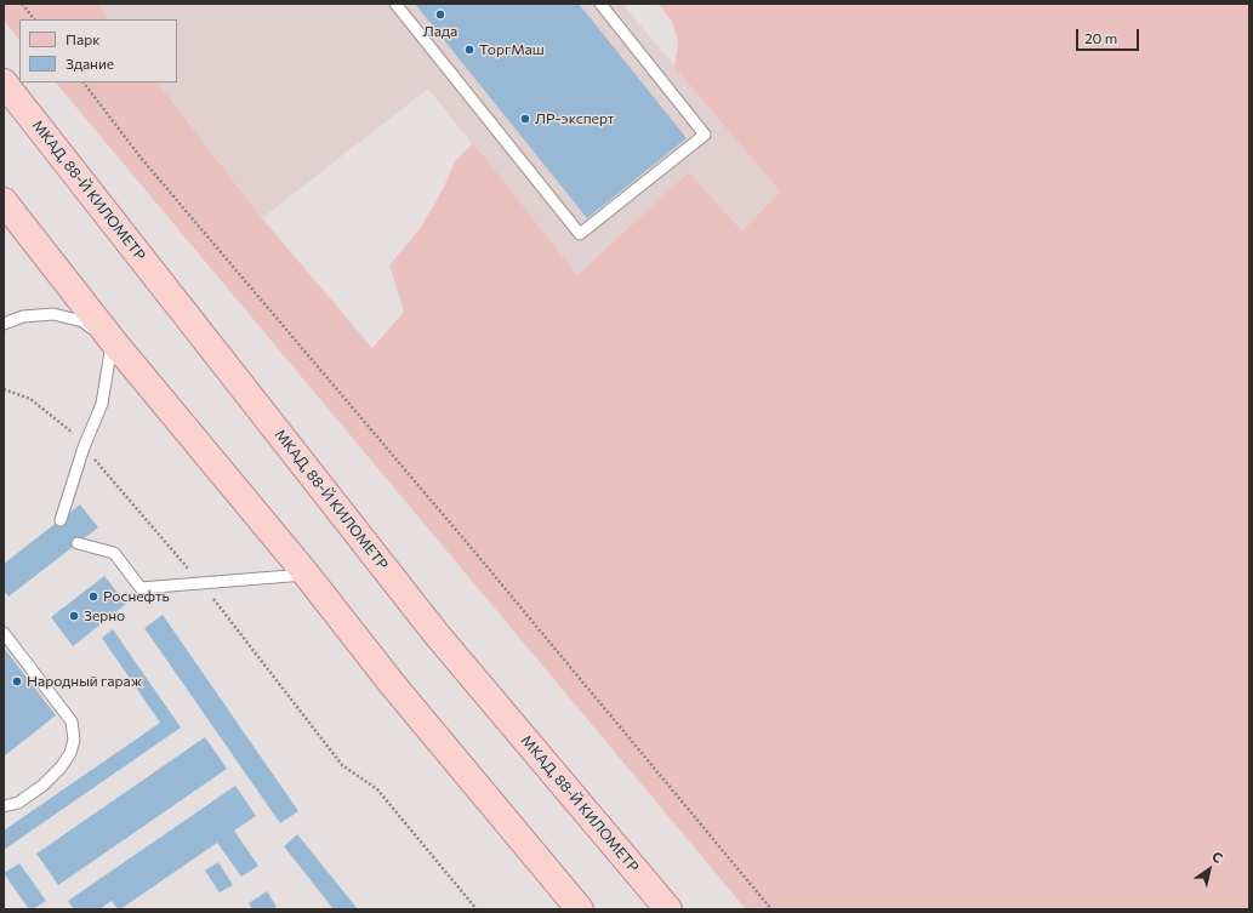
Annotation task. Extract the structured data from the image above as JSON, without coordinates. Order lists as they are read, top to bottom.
{
  "streets": {
    "highway": ["МКАД, 88-Й КИЛОМЕТР"]
  },
  "places": [
    "Лада",
    "ТоргМаш",
    "ЛР-эксперт",
    "Роснефть",
    "Зерно",
    "Народный гараж"
  ],
  "legend": ["Парк", "Здание"],
  "scale_bar": "20 m",
  "north": "top right"
}
